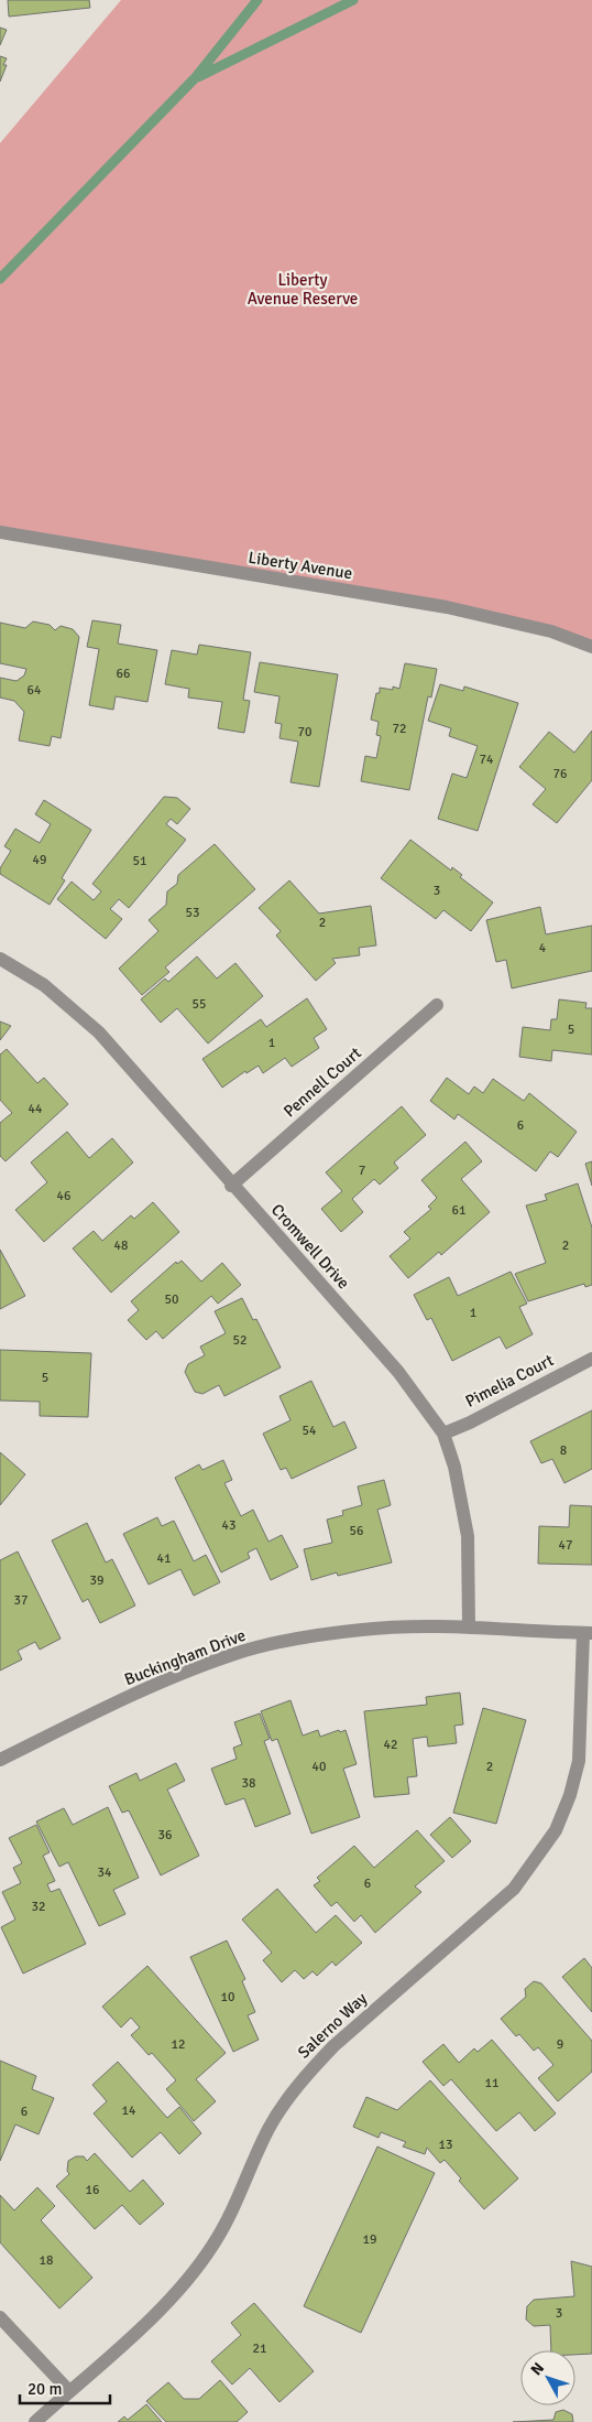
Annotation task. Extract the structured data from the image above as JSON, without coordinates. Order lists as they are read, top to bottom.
{
  "streets": {
    "street": [
      "Liberty Avenue",
      "Pennell Court",
      "Cromwell Drive",
      "Pimelia Court",
      "Buckingham Drive",
      "Salerno Way"
    ]
  },
  "crossings": [
    ["Pennell Court", "Cromwell Drive"],
    ["Cromwell Drive", "Pimelia Court"],
    ["Cromwell Drive", "Buckingham Drive"],
    ["Buckingham Drive", "Salerno Way"]
  ],
  "parks": ["Liberty Avenue Reserve"],
  "house_numbers": [
    "66",
    "64",
    "72",
    "70",
    "74",
    "76",
    "49",
    "51",
    "3",
    "53",
    "2",
    "4",
    "55",
    "5",
    "1",
    "44",
    "6",
    "7",
    "46",
    "61",
    "48",
    "2",
    "50",
    "1",
    "52",
    "5",
    "54",
    "8",
    "43",
    "56",
    "47",
    "41",
    "39",
    "37",
    "42",
    "40",
    "2",
    "38",
    "36",
    "34",
    "6",
    "32",
    "10",
    "12",
    "9",
    "11",
    "14",
    "6",
    "13",
    "16",
    "19",
    "18",
    "3",
    "21"
  ],
  "scale_bar": "20 m",
  "north": "top left"
}
